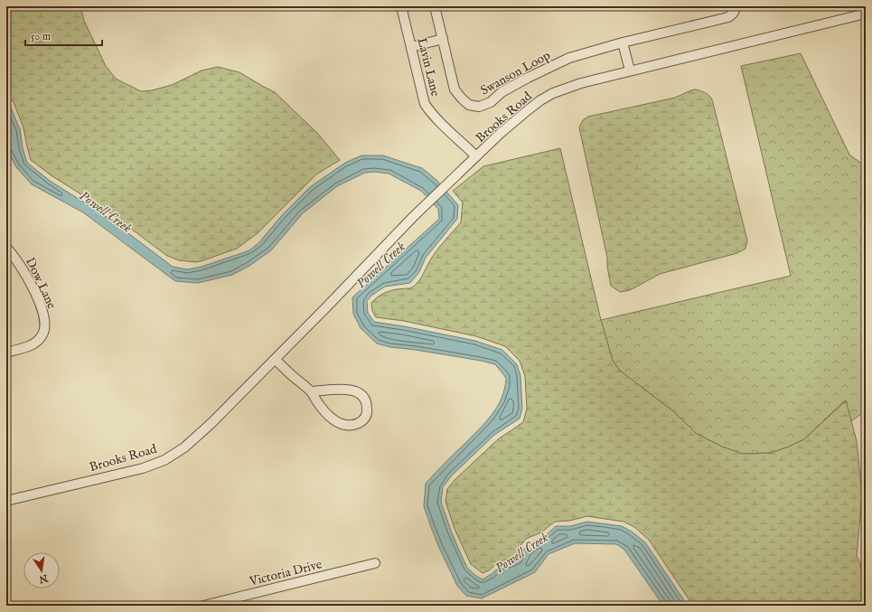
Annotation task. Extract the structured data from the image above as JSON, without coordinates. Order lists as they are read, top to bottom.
{
  "streets": {
    "street": [
      "Lavin Lane",
      "Swanson Loop",
      "Brooks Road",
      "Dow Lane",
      "Victoria Drive"
    ]
  },
  "crossings": [
    ["Lavin Lane", "Brooks Road"]
  ],
  "water": ["Powell Creek"],
  "scale_bar": "50 m",
  "north": "bottom"
}
